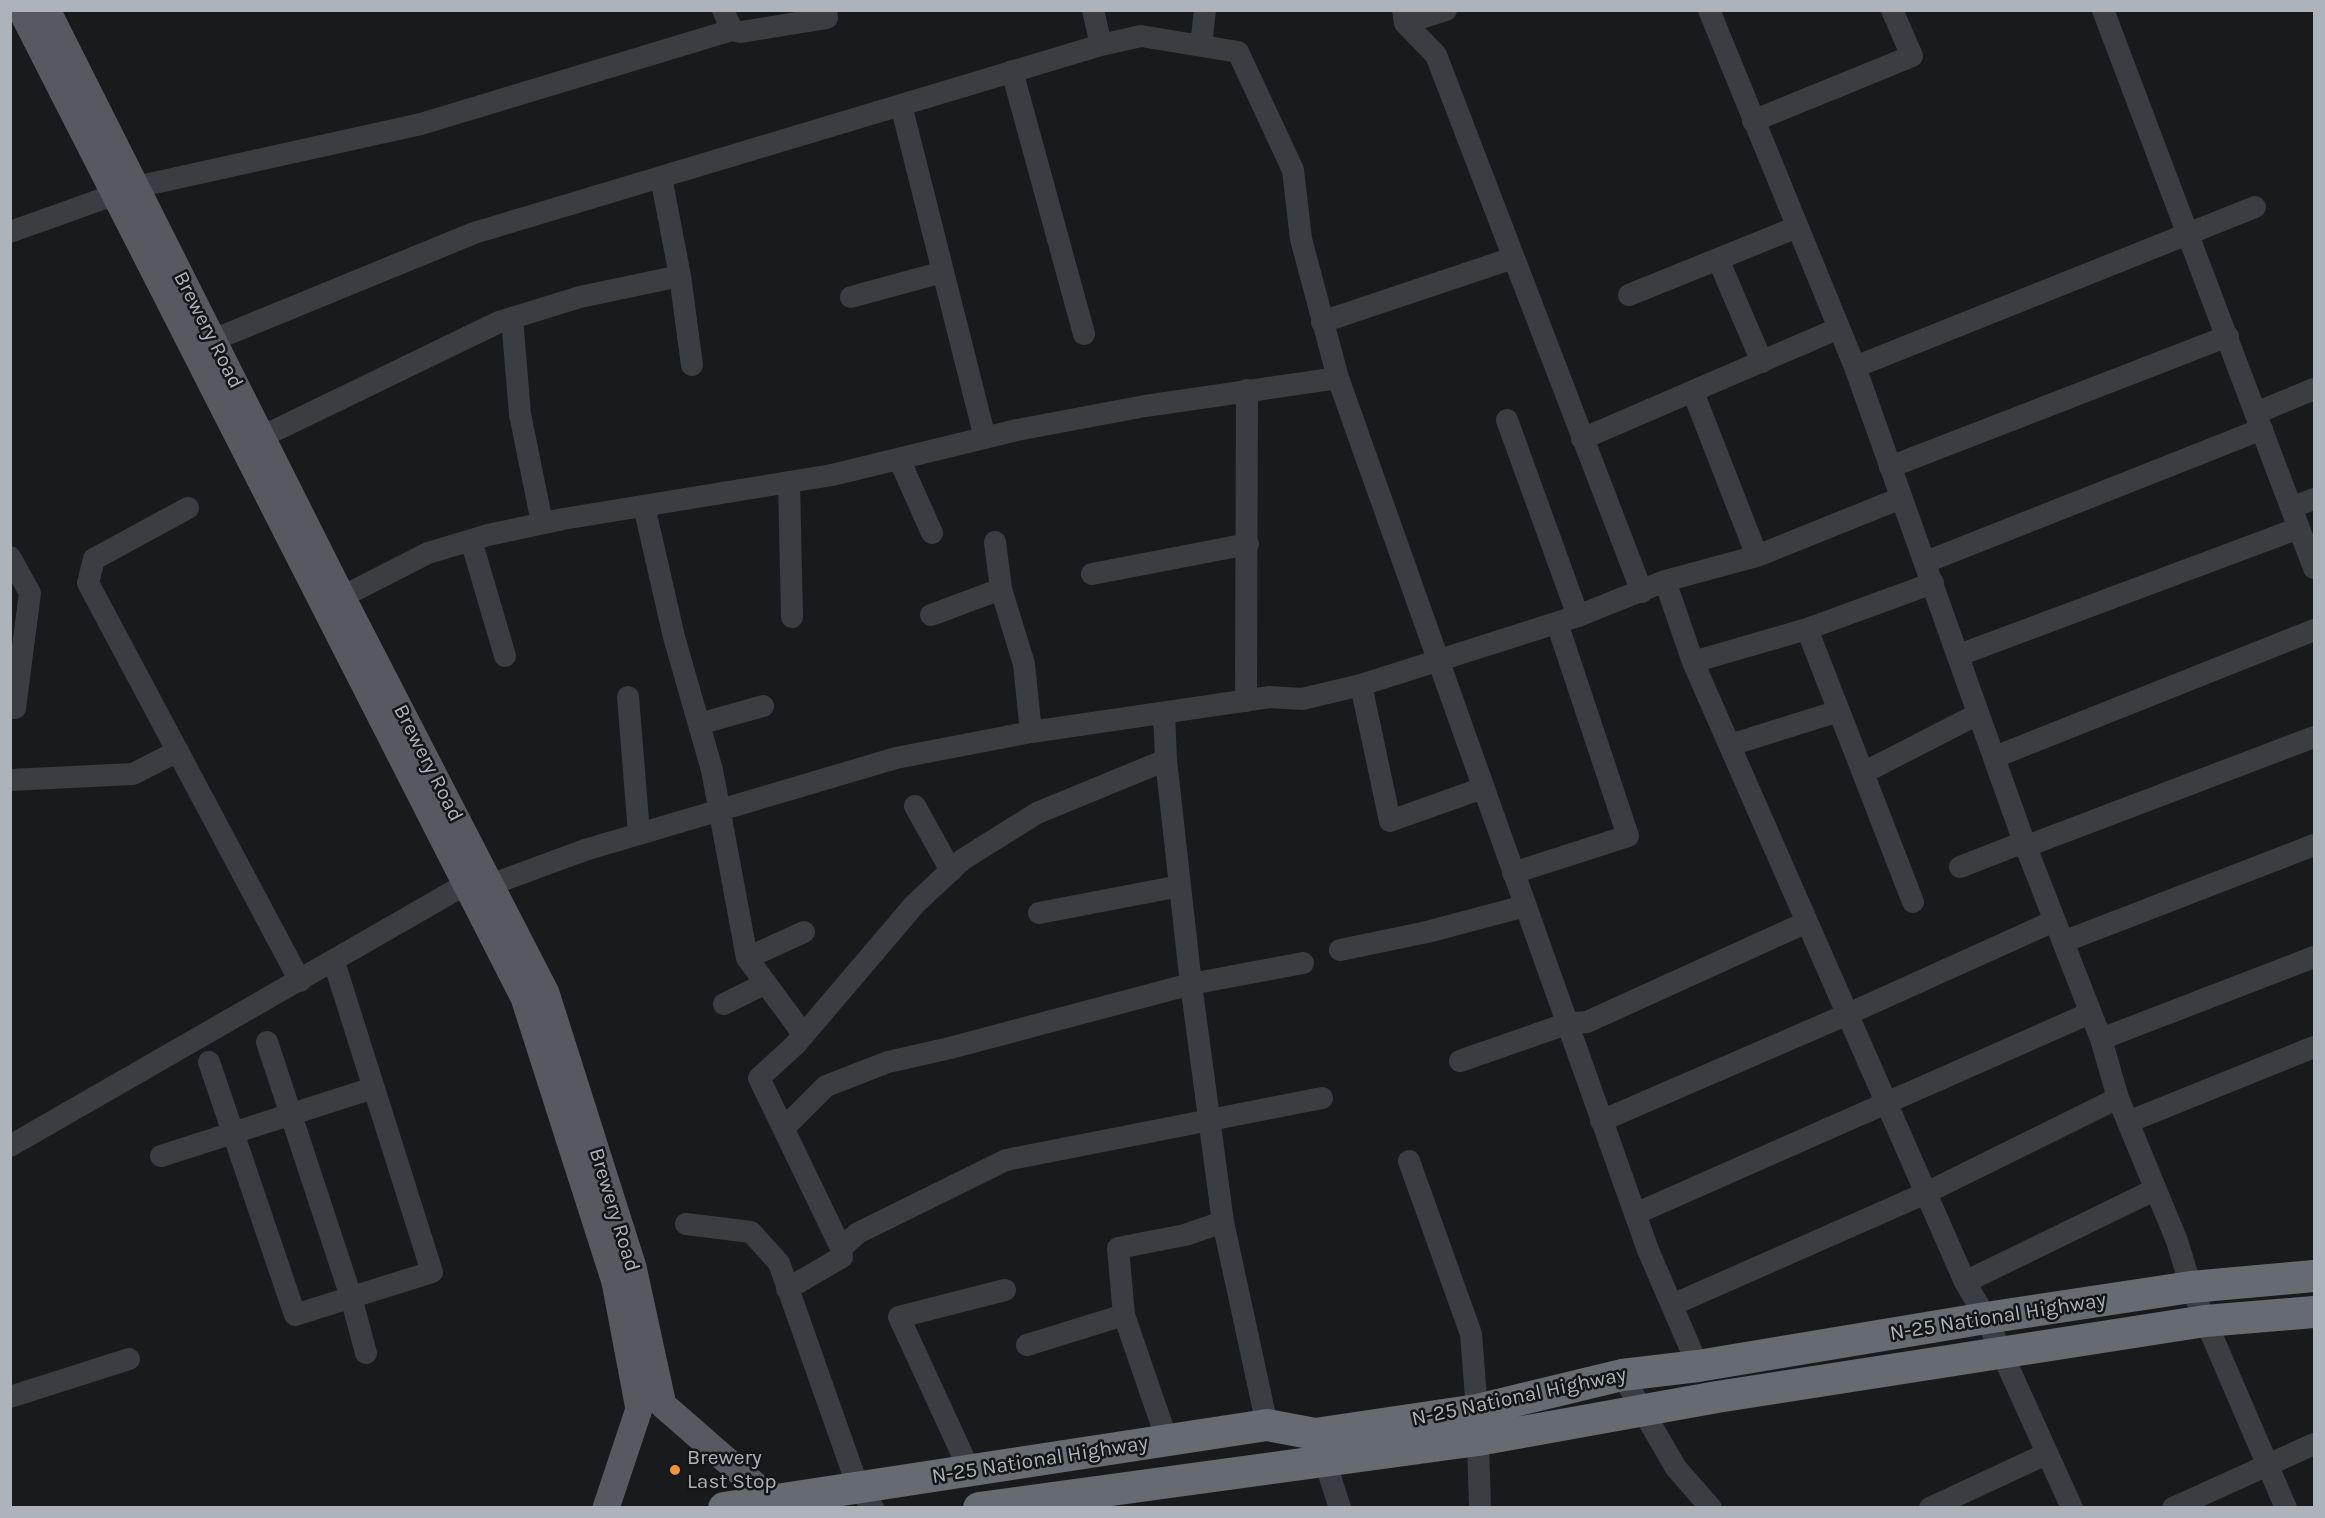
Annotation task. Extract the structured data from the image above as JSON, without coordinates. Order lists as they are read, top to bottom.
{
  "streets": {
    "highway": ["N-25 National Highway"],
    "main road": ["Brewery Road"]
  },
  "places": ["Brewery Last Stop"]
}
